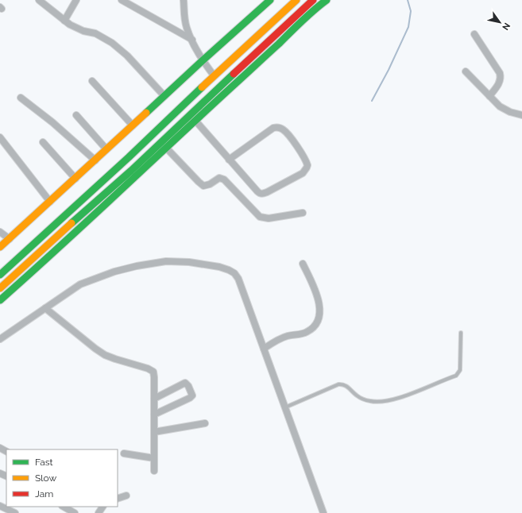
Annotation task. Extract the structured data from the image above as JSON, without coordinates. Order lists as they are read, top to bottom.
{
  "legend": ["Fast", "Slow", "Jam"],
  "north": "bottom right"
}
